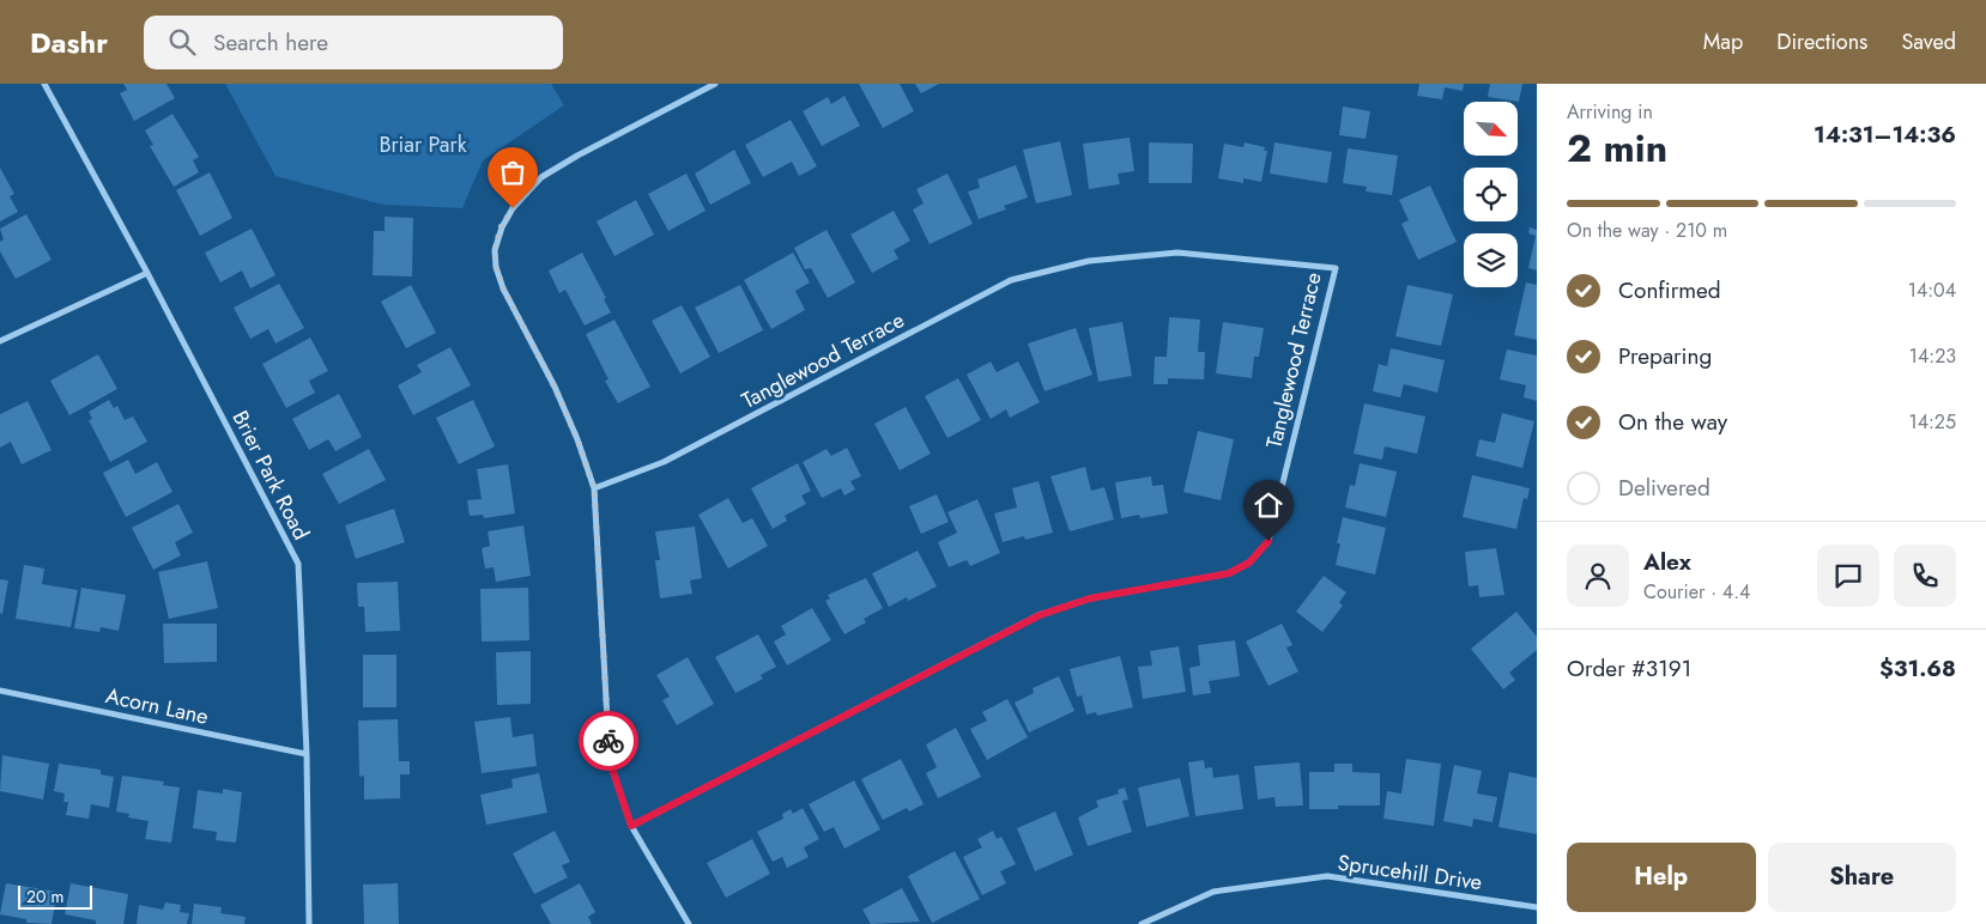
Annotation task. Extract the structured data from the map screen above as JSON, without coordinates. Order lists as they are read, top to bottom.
{
  "streets": {
    "street": [
      "Tanglewood Terrace",
      "Brier Park Road",
      "Acorn Lane",
      "Sprucehill Drive"
    ]
  },
  "crossings": [
    ["Brier Park Road", "Acorn Lane"]
  ],
  "parks": ["Briar Park"],
  "scale_bar": "20 m",
  "north": "bottom right",
  "page": {
    "header": "Dashr",
    "search": "Search here",
    "nav": ["Map", "Directions", "Saved"],
    "heading": ["2 min", "Arriving in", "14:31–14:36"],
    "panel": [
      "Alex",
      "Courier · 4.4",
      "Order #3191",
      "$31.68"
    ],
    "bar": "On the way · 210 m",
    "list": [
      ["Confirmed", "14:04"],
      ["Preparing", "14:23"],
      ["On the way", "14:25"],
      "Delivered"
    ],
    "buttons": ["Help", "Share"],
    "scale": "20 m"
  }
}
